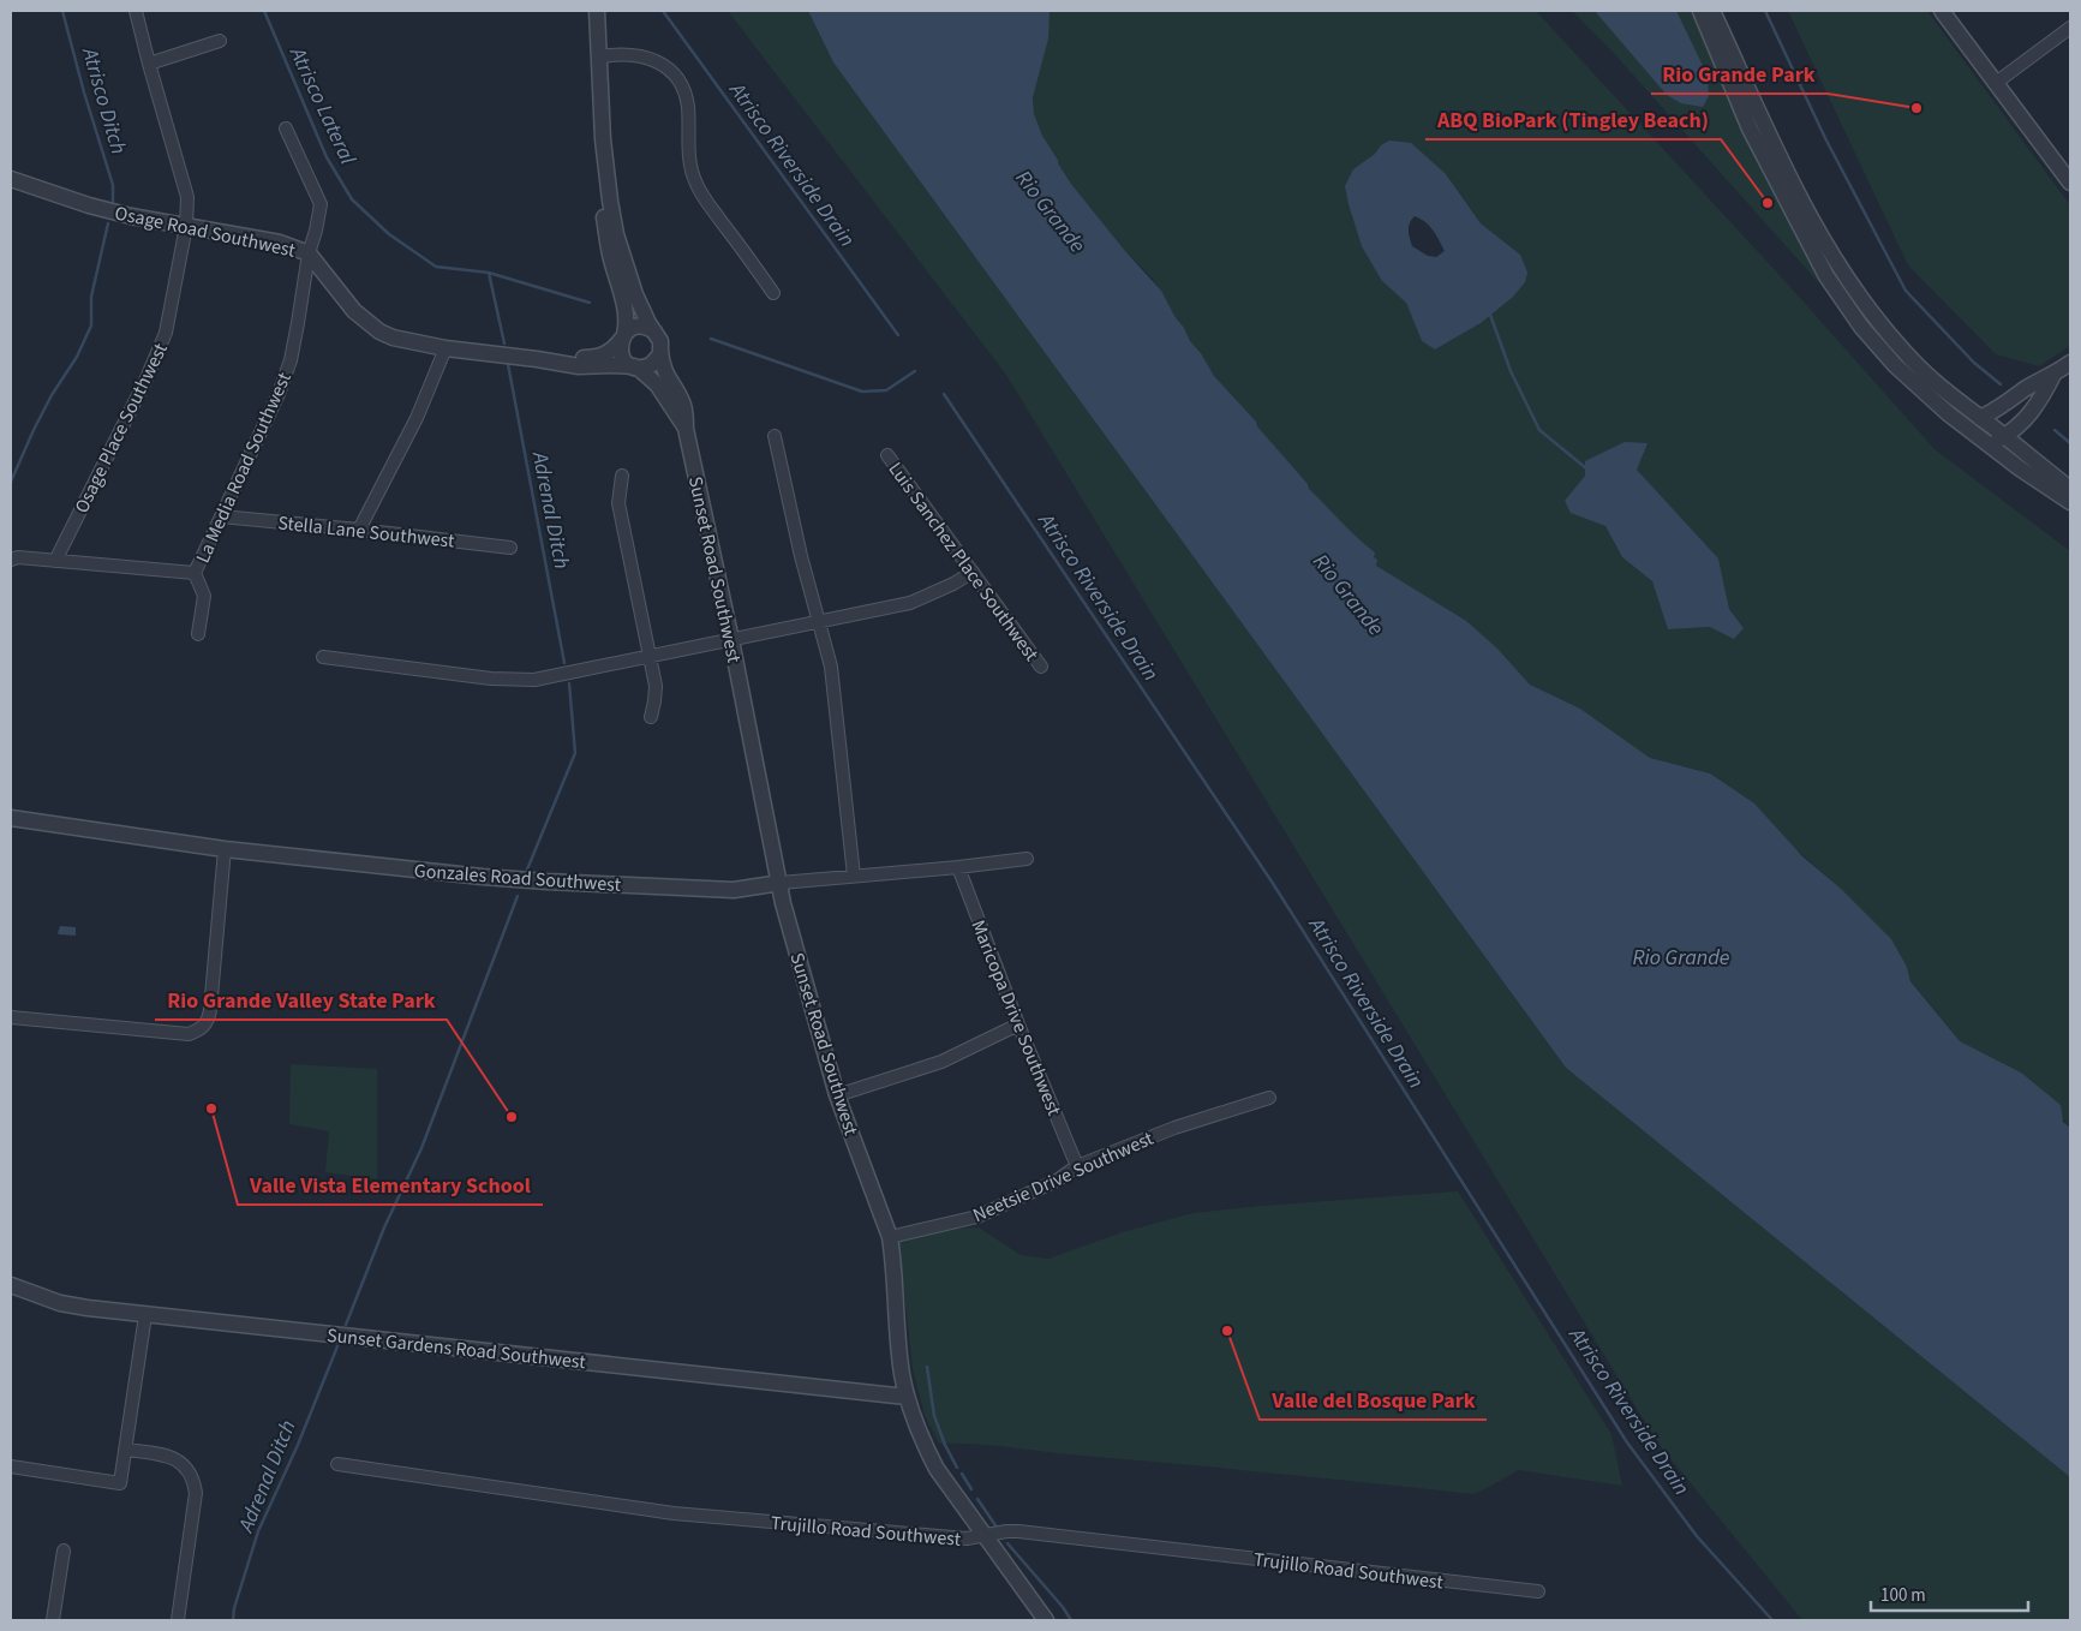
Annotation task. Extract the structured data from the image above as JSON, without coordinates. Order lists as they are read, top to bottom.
{
  "streets": {
    "street": [
      "Osage Road Southwest",
      "Osage Place Southwest",
      "La Media Road Southwest",
      "Stella Lane Southwest",
      "Luis Sanchez Place Southwest",
      "Sunset Road Southwest",
      "Gonzales Road Southwest",
      "Maricopa Drive Southwest",
      "Neetsie Drive Southwest",
      "Sunset Gardens Road Southwest",
      "Trujillo Road Southwest"
    ]
  },
  "crossings": [
    ["Osage Road Southwest", "Osage Place Southwest"],
    ["Osage Road Southwest", "La Media Road Southwest"],
    ["Osage Road Southwest", "Sunset Road Southwest"],
    ["La Media Road Southwest", "Stella Lane Southwest"],
    ["Sunset Road Southwest", "Gonzales Road Southwest"],
    ["Sunset Road Southwest", "Neetsie Drive Southwest"],
    ["Sunset Road Southwest", "Sunset Gardens Road Southwest"],
    ["Sunset Road Southwest", "Trujillo Road Southwest"],
    ["Gonzales Road Southwest", "Maricopa Drive Southwest"],
    ["Maricopa Drive Southwest", "Neetsie Drive Southwest"]
  ],
  "water": [
    "Atrisco Ditch",
    "Atrisco Lateral",
    "Atrisco Riverside Drain",
    "Rio Grande",
    "Adrenal Ditch"
  ],
  "places": [
    "Rio Grande Park",
    "ABQ BioPark (Tingley Beach)",
    "Valle Vista Elementary School",
    "Rio Grande Valley State Park",
    "Valle del Bosque Park"
  ],
  "scale_bar": "100 m"
}
